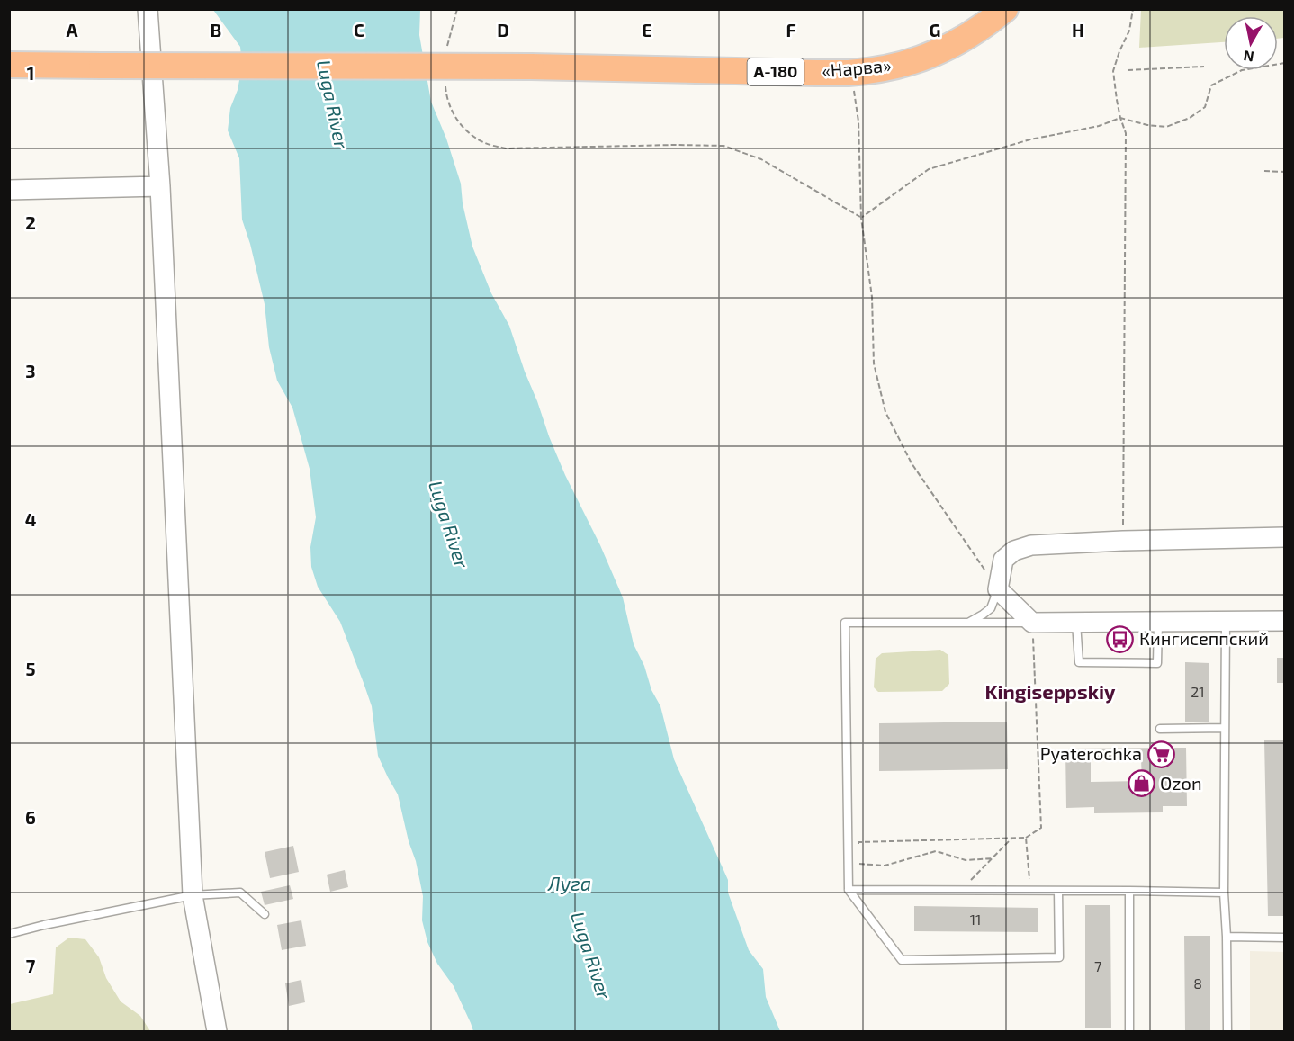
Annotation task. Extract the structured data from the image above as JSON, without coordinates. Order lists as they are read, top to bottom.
{
  "streets": {
    "highway": ["«Нарва»", "А-180"]
  },
  "districts": ["Kingiseppskiy"],
  "water": ["Luga River", "Луга"],
  "places": {
    "bus stop": ["Кингисеппский"],
    "supermarket": ["Pyaterochka"],
    "shop": ["Ozon"]
  },
  "house_numbers": [
    "21",
    "11",
    "7",
    "8"
  ],
  "north": "bottom",
  "grid": {
    "columns": [
      "A",
      "B",
      "C",
      "D",
      "E",
      "F",
      "G",
      "H"
    ],
    "rows": [
      "1",
      "2",
      "3",
      "4",
      "5",
      "6",
      "7"
    ]
  }
}
